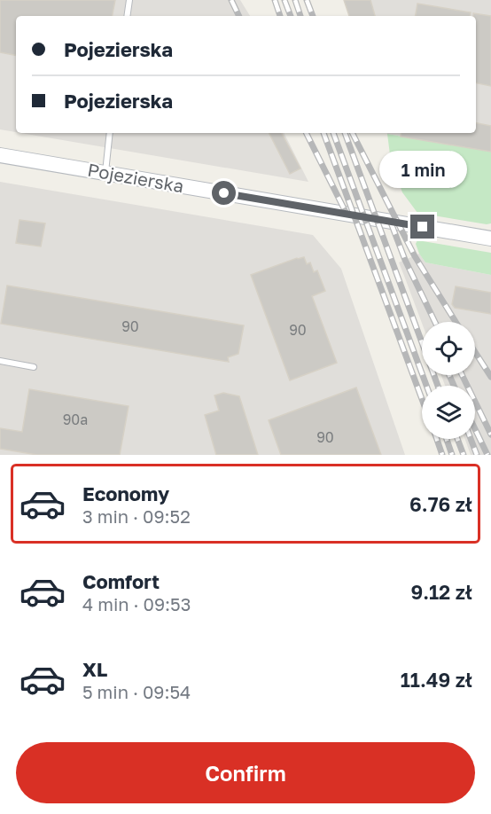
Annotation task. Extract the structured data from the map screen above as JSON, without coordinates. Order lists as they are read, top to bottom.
{
  "streets": {
    "street": ["Pojezierska"]
  },
  "house_numbers": [
    "90",
    "90",
    "90a",
    "90"
  ],
  "page": {
    "banner": ["Pojezierska", "Pojezierska"],
    "bubble": "1 min",
    "list": [
      {
        "name": "Economy",
        "note": "3 min · 09:52",
        "value": "6.76 zł"
      },
      {
        "name": "Comfort",
        "note": "4 min · 09:53",
        "value": "9.12 zł"
      },
      {
        "name": "XL",
        "note": "5 min · 09:54",
        "value": "11.49 zł"
      }
    ],
    "buttons": "Confirm"
  }
}
